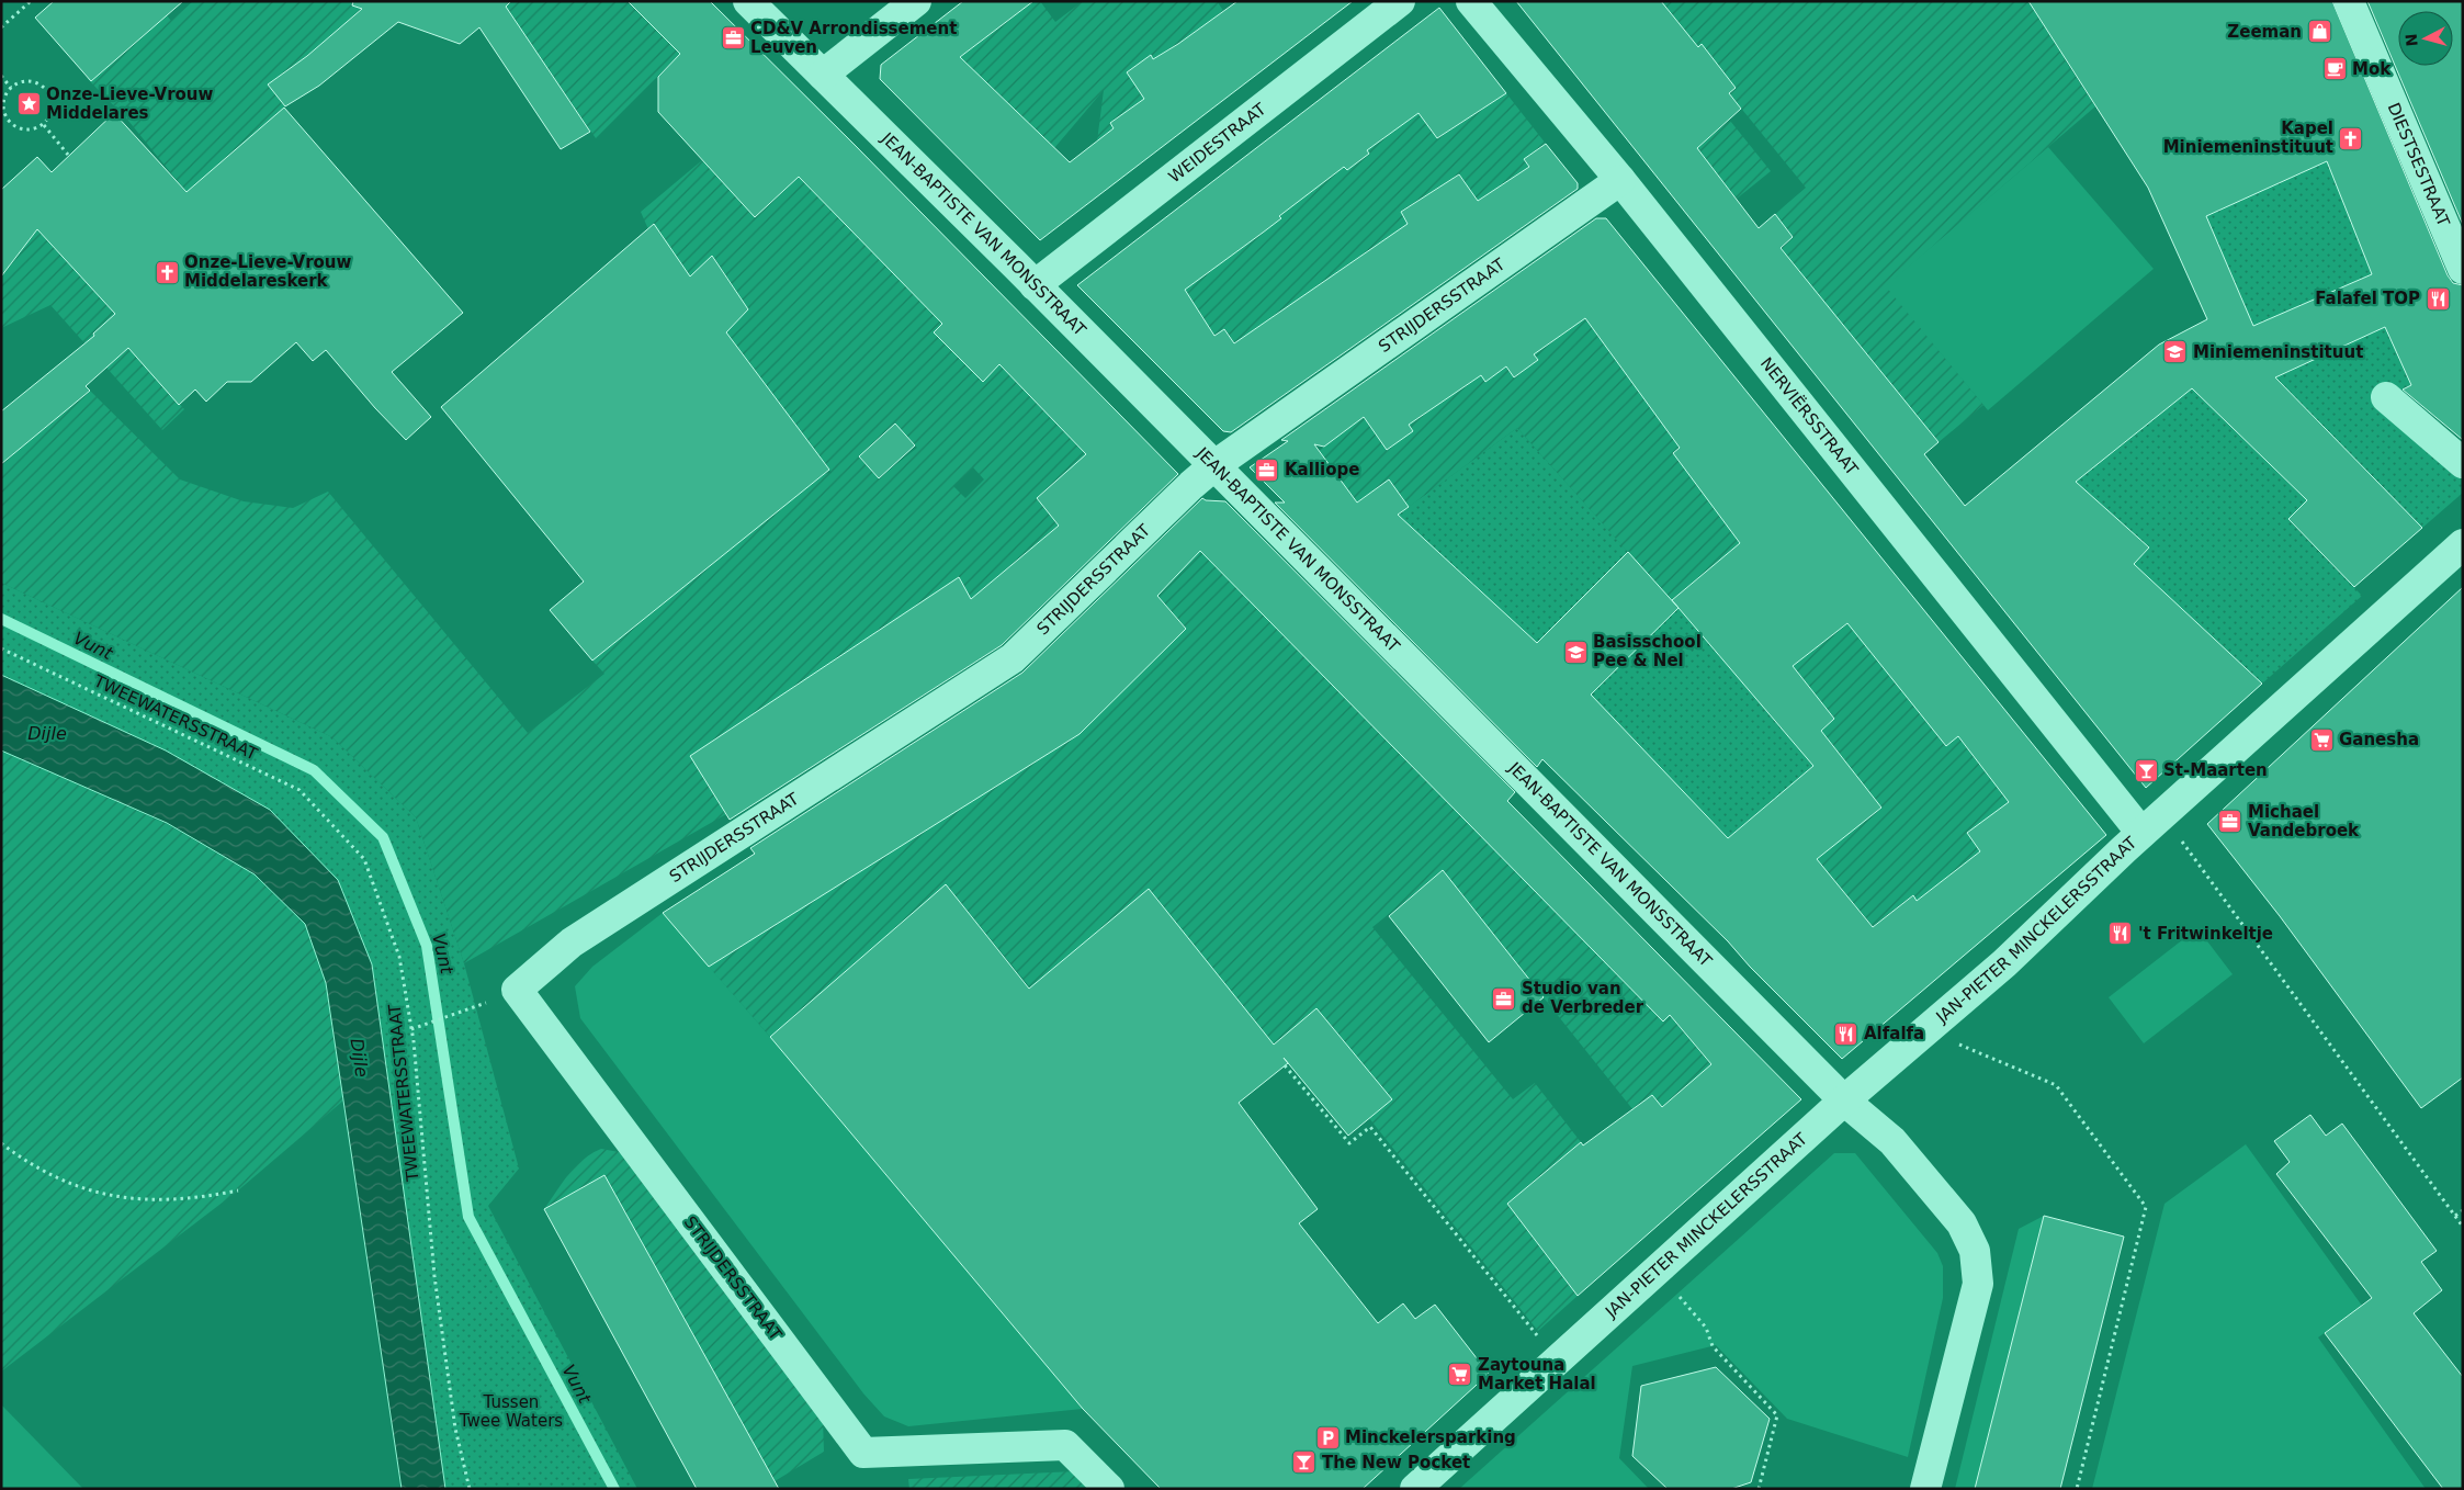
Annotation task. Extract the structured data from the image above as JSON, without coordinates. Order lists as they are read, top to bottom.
{
  "streets": {
    "street": [
      "WEIDESTRAAT",
      "DIESTSESTRAAT",
      "JEAN-BAPTISTE VAN MONSSTRAAT",
      "STRIJDERSSTRAAT",
      "NERVIËRSSTRAAT",
      "JAN-PIETER MINCKELERSSTRAAT"
    ],
    "path": ["TWEEWATERSSTRAAT"]
  },
  "crossings": [
    ["WEIDESTRAAT", "JEAN-BAPTISTE VAN MONSSTRAAT"],
    ["JEAN-BAPTISTE VAN MONSSTRAAT", "STRIJDERSSTRAAT"],
    ["JEAN-BAPTISTE VAN MONSSTRAAT", "JAN-PIETER MINCKELERSSTRAAT"],
    ["STRIJDERSSTRAAT", "NERVIËRSSTRAAT"],
    ["NERVIËRSSTRAAT", "JAN-PIETER MINCKELERSSTRAAT"]
  ],
  "water": ["Vunt", "Dijle"],
  "parks": ["Tussen Twee Waters"],
  "places": {
    "shop": ["Zeeman"],
    "office": [
      "CD&V Arrondissement Leuven",
      "Kalliope",
      "Michael Vandebroek",
      "Studio van de Verbreder"
    ],
    "cafe": ["Mok"],
    "place": ["Onze-Lieve-Vrouw Middelares"],
    "church": ["Kapel Miniemeninstituut", "Onze-Lieve-Vrouw Middelareskerk"],
    "restaurant": ["Falafel TOP", "'t Fritwinkeltje", "Alfalfa"],
    "school or university": ["Miniemeninstituut", "Basisschool Pee & Nel"],
    "supermarket": ["Ganesha", "Zaytouna Market Halal"],
    "bar": ["St-Maarten", "The New Pocket"],
    "parking": ["Minckelersparking"]
  },
  "north": "left"
}
